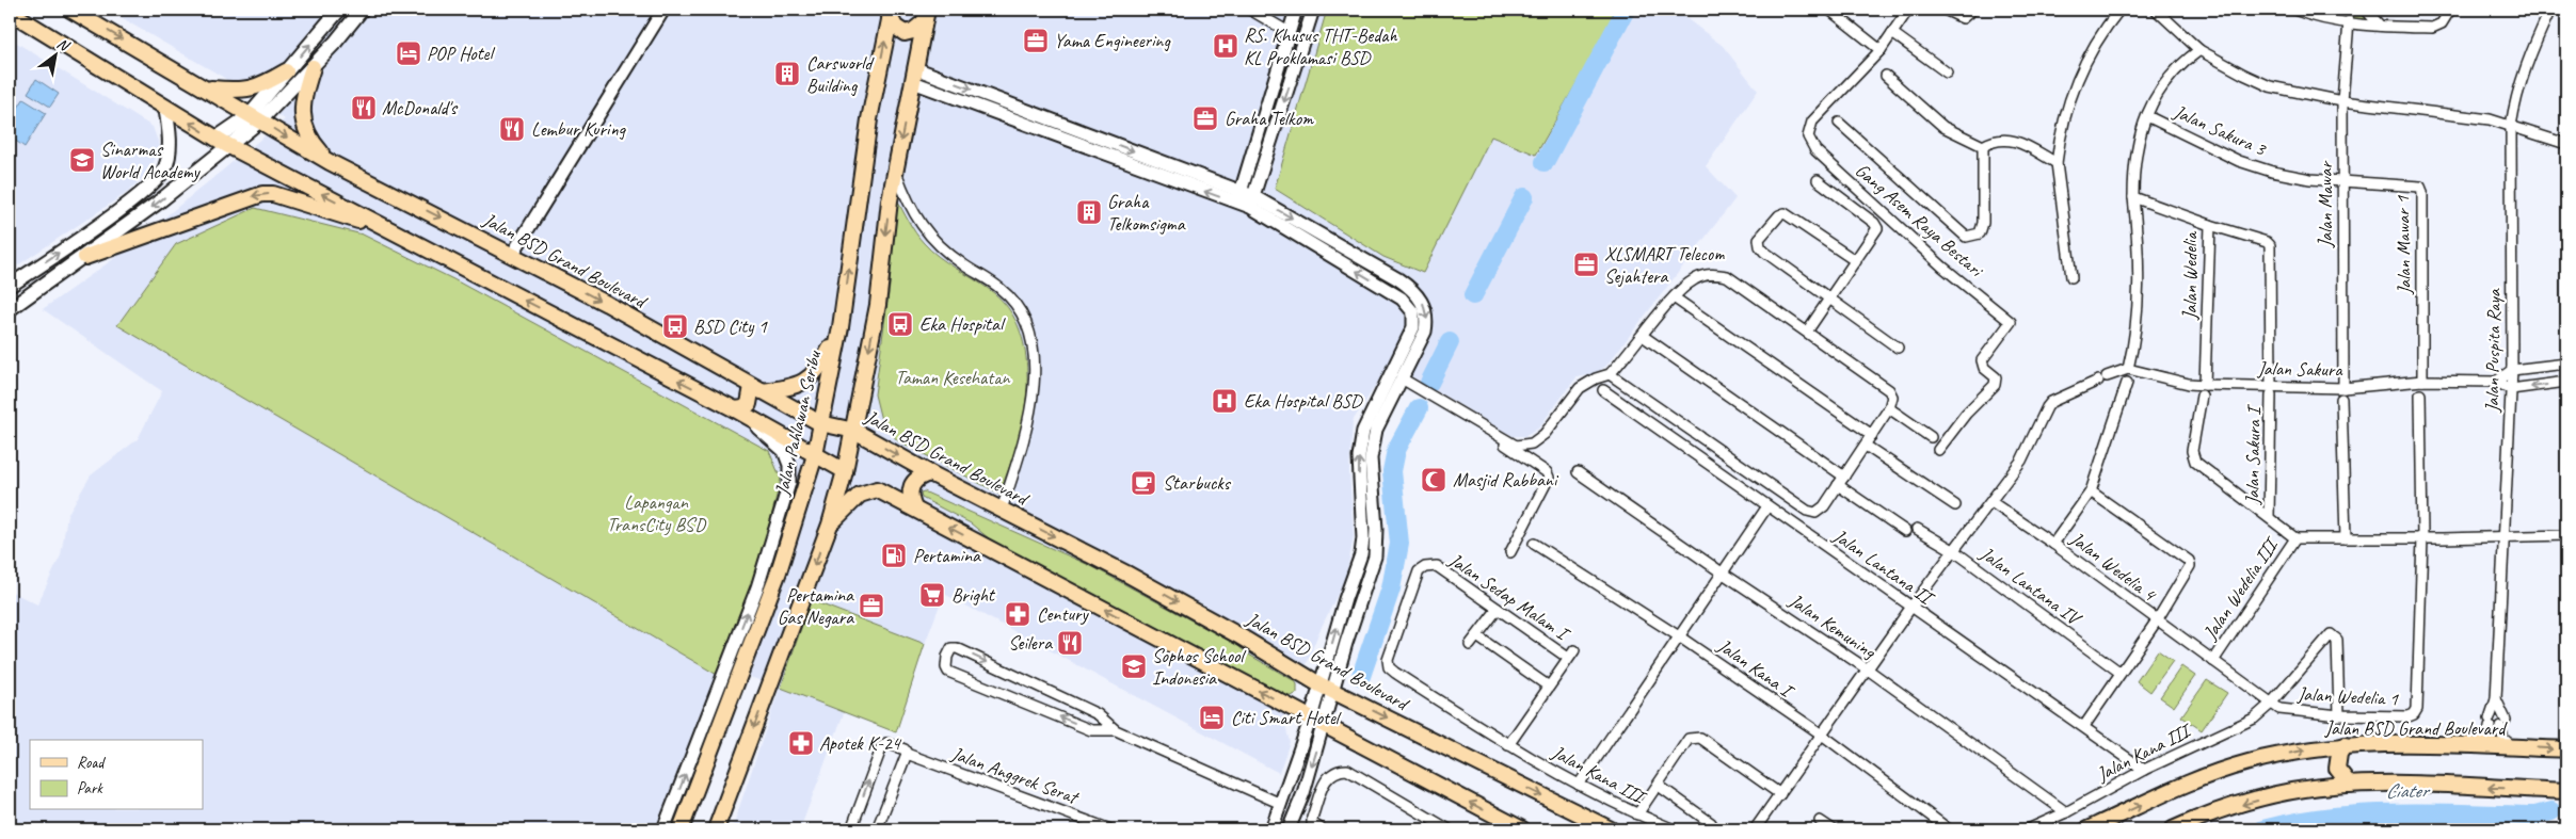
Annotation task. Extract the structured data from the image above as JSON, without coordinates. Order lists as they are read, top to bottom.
{
  "streets": {
    "main road": ["Jalan BSD Grand Boulevard", "Jalan Pahlawan Seribu"],
    "street": [
      "Jalan Sakura 3",
      "Jalan Mawar",
      "Gang Asem Raya Bestari",
      "Jalan Mawar 1",
      "Jalan Wedelia",
      "Jalan Puspita Raya",
      "Jalan Sakura",
      "Jalan Sakura I",
      "Jalan Lantana II",
      "Jalan Wedelia 4",
      "Jalan Lantana IV",
      "Jalan Wedelia III",
      "Jalan Sedap Malam I",
      "Jalan Kemuning",
      "Jalan Kana I",
      "Jalan Wedelia 1",
      "Jalan Kana III",
      "Jalan Anggrek Serat"
    ]
  },
  "crossings": [
    ["Jalan Sakura 3", "Jalan Mawar"],
    ["Jalan Sakura 3", "Jalan Mawar 1"],
    ["Jalan Mawar", "Jalan Mawar 1"],
    ["Jalan Mawar", "Jalan Sakura"],
    ["Jalan Mawar 1", "Jalan Sakura"],
    ["Jalan BSD Grand Boulevard", "Jalan Puspita Raya"],
    ["Jalan BSD Grand Boulevard", "Jalan Pahlawan Seribu"],
    ["Jalan Wedelia", "Jalan Sakura"],
    ["Jalan Wedelia", "Jalan Sakura I"],
    ["Jalan Puspita Raya", "Jalan Sakura"],
    ["Jalan Sakura", "Jalan Sakura I"],
    ["Jalan Lantana II", "Jalan Kana III"],
    ["Jalan Wedelia 4", "Jalan Wedelia III"],
    ["Jalan Wedelia 4", "Jalan Wedelia 1"],
    ["Jalan Wedelia III", "Jalan Wedelia 1"],
    ["Jalan Sedap Malam I", "Jalan Kana III"],
    ["Jalan Kemuning", "Jalan Kana III"],
    ["Jalan Wedelia 1", "Jalan Kana III"]
  ],
  "water": ["Ciater"],
  "parks": ["Taman Kesehatan", "Lapangan TransCity BSD"],
  "places": {
    "office": [
      "Yama Engineering",
      "Graha Telkom",
      "XLSMART Telecom Sejahtera",
      "Pertamina Gas Negara"
    ],
    "hospital": ["RS. Khusus THT-Bedah KL Proklamasi BSD", "Eka Hospital BSD"],
    "hotel": ["POP Hotel", "Citi Smart Hotel"],
    "building": ["Carsworld Building", "Graha Telkomsigma"],
    "restaurant": ["McDonald's", "Lembur Kuring", "Seilera"],
    "school or university": ["Sinarmas World Academy", "Sophos School Indonesia"],
    "bus stop": ["Eka Hospital", "BSD City 1"],
    "mosque": ["Masjid Rabbani"],
    "cafe": ["Starbucks"],
    "fuel station": ["Pertamina"],
    "supermarket": ["Bright"],
    "pharmacy": ["Century", "Apotek K-24"]
  },
  "legend": ["Road", "Park"],
  "north": "top right"
}
